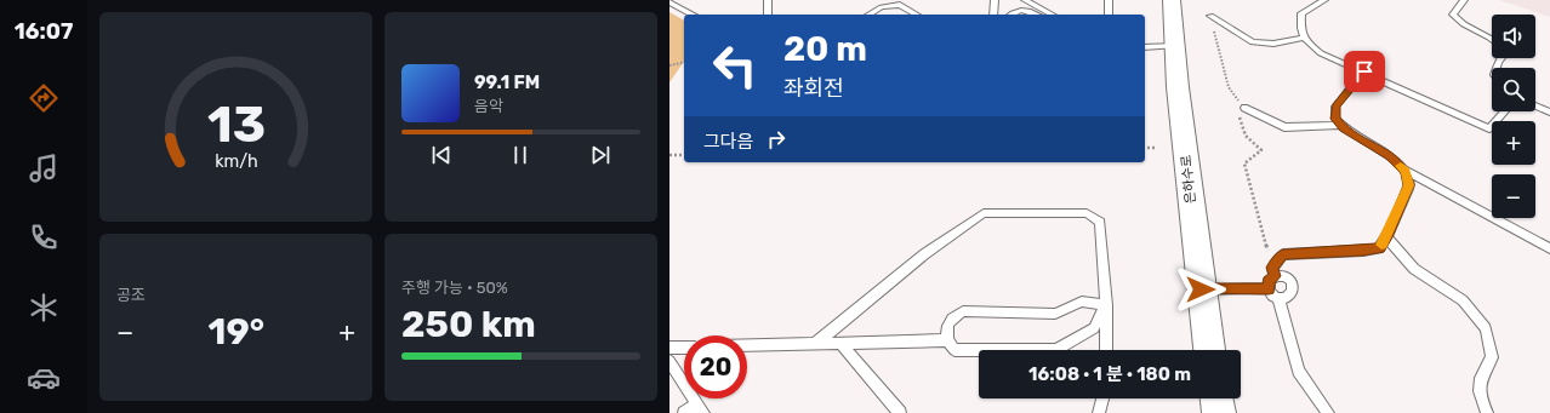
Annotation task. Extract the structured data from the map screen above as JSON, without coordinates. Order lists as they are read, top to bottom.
{
  "streets": {
    "street": ["은하수로"]
  },
  "page": {
    "tabs": "16:07",
    "map_buttons": ["+", "−"],
    "turn": ["20 m", "좌회전"],
    "song": ["99.1 FM", "음악"],
    "then": "그다음",
    "tile": [
      "공조",
      ["주행 가능 · 50%", "250 km"]
    ],
    "heat": ["−", "19°", "+"],
    "limit": "20",
    "trip": "16:08 · 1 분 · 180 m",
    "gauge": ["13", "km/h"]
  }
}
